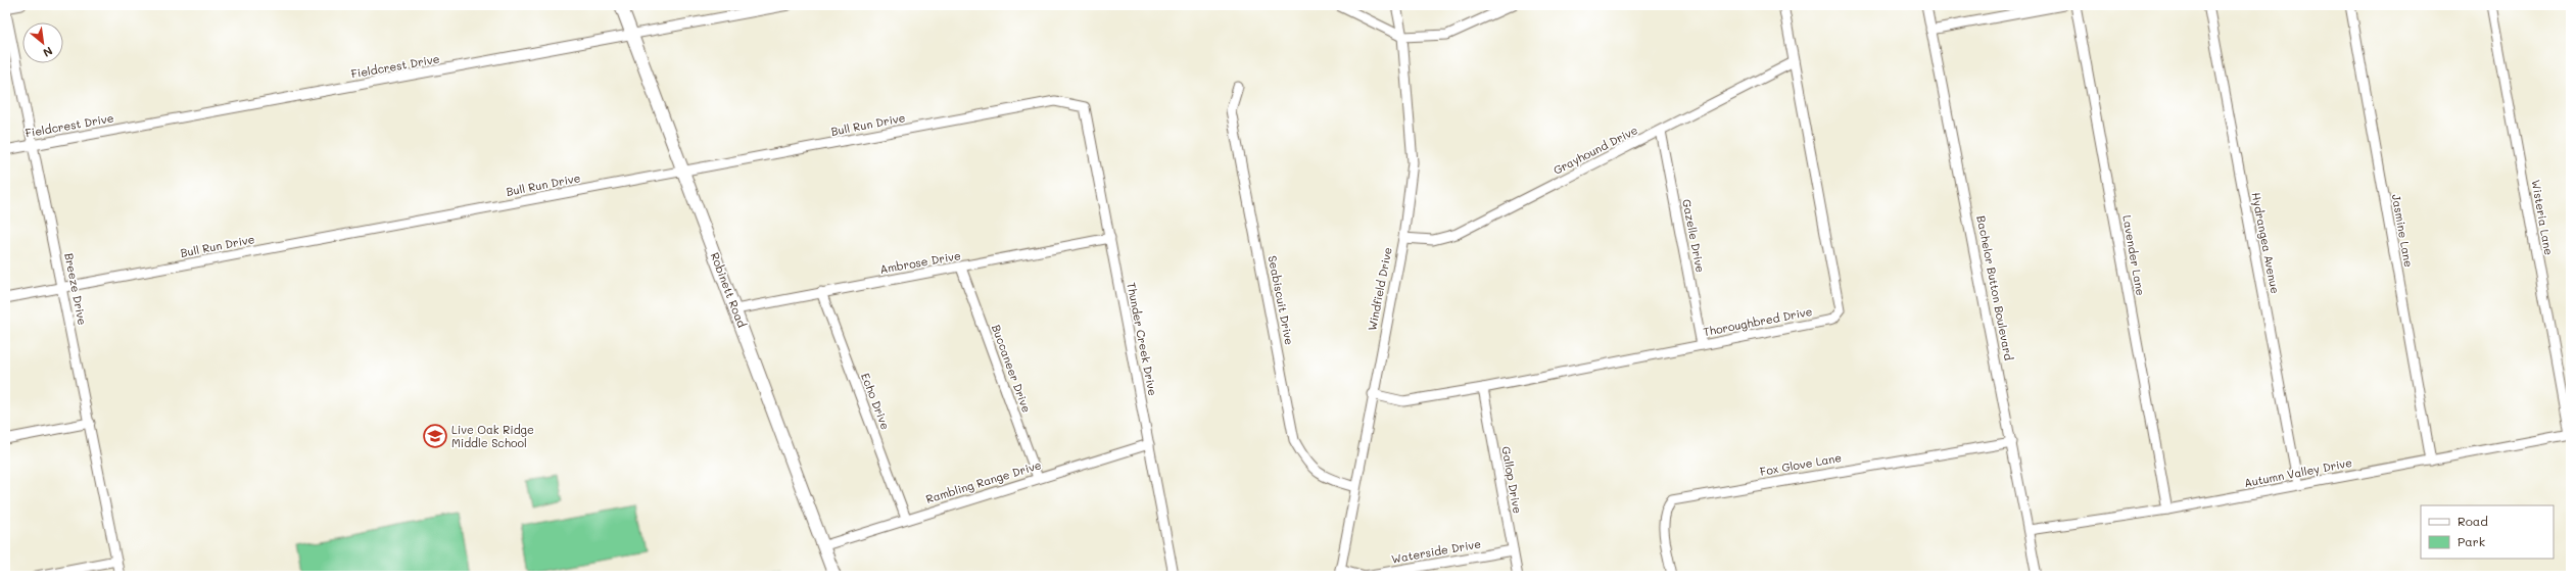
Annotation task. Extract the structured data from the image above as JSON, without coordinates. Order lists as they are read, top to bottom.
{
  "streets": {
    "street": [
      "Fieldcrest Drive",
      "Bull Run Drive",
      "Grayhound Drive",
      "Wisteria Lane",
      "Jasmine Lane",
      "Gazelle Drive",
      "Hydrangea Avenue",
      "Lavender Lane",
      "Ambrose Drive",
      "Bachelor Button Boulevard",
      "Breeze Drive",
      "Windfield Drive",
      "Robinett Road",
      "Seabiscuit Drive",
      "Thoroughbred Drive",
      "Thunder Creek Drive",
      "Buccaneer Drive",
      "Echo Drive",
      "Fox Glove Lane",
      "Autumn Valley Drive",
      "Gallop Drive",
      "Rambling Range Drive",
      "Waterside Drive"
    ]
  },
  "crossings": [
    ["Fieldcrest Drive", "Breeze Drive"],
    ["Fieldcrest Drive", "Robinett Road"],
    ["Bull Run Drive", "Breeze Drive"],
    ["Bull Run Drive", "Robinett Road"],
    ["Bull Run Drive", "Thunder Creek Drive"],
    ["Grayhound Drive", "Gazelle Drive"],
    ["Grayhound Drive", "Windfield Drive"],
    ["Grayhound Drive", "Thoroughbred Drive"],
    ["Wisteria Lane", "Autumn Valley Drive"],
    ["Jasmine Lane", "Autumn Valley Drive"],
    ["Gazelle Drive", "Thoroughbred Drive"],
    ["Hydrangea Avenue", "Autumn Valley Drive"],
    ["Lavender Lane", "Autumn Valley Drive"],
    ["Ambrose Drive", "Robinett Road"],
    ["Ambrose Drive", "Thunder Creek Drive"],
    ["Ambrose Drive", "Buccaneer Drive"],
    ["Ambrose Drive", "Echo Drive"],
    ["Bachelor Button Boulevard", "Fox Glove Lane"],
    ["Bachelor Button Boulevard", "Autumn Valley Drive"],
    ["Windfield Drive", "Seabiscuit Drive"],
    ["Windfield Drive", "Thoroughbred Drive"],
    ["Windfield Drive", "Waterside Drive"],
    ["Robinett Road", "Rambling Range Drive"],
    ["Thoroughbred Drive", "Gallop Drive"],
    ["Thunder Creek Drive", "Rambling Range Drive"],
    ["Buccaneer Drive", "Rambling Range Drive"],
    ["Echo Drive", "Rambling Range Drive"],
    ["Gallop Drive", "Waterside Drive"]
  ],
  "places": {
    "school or university": ["Live Oak Ridge Middle School"]
  },
  "legend": ["Road", "Park"],
  "north": "bottom right"
}
